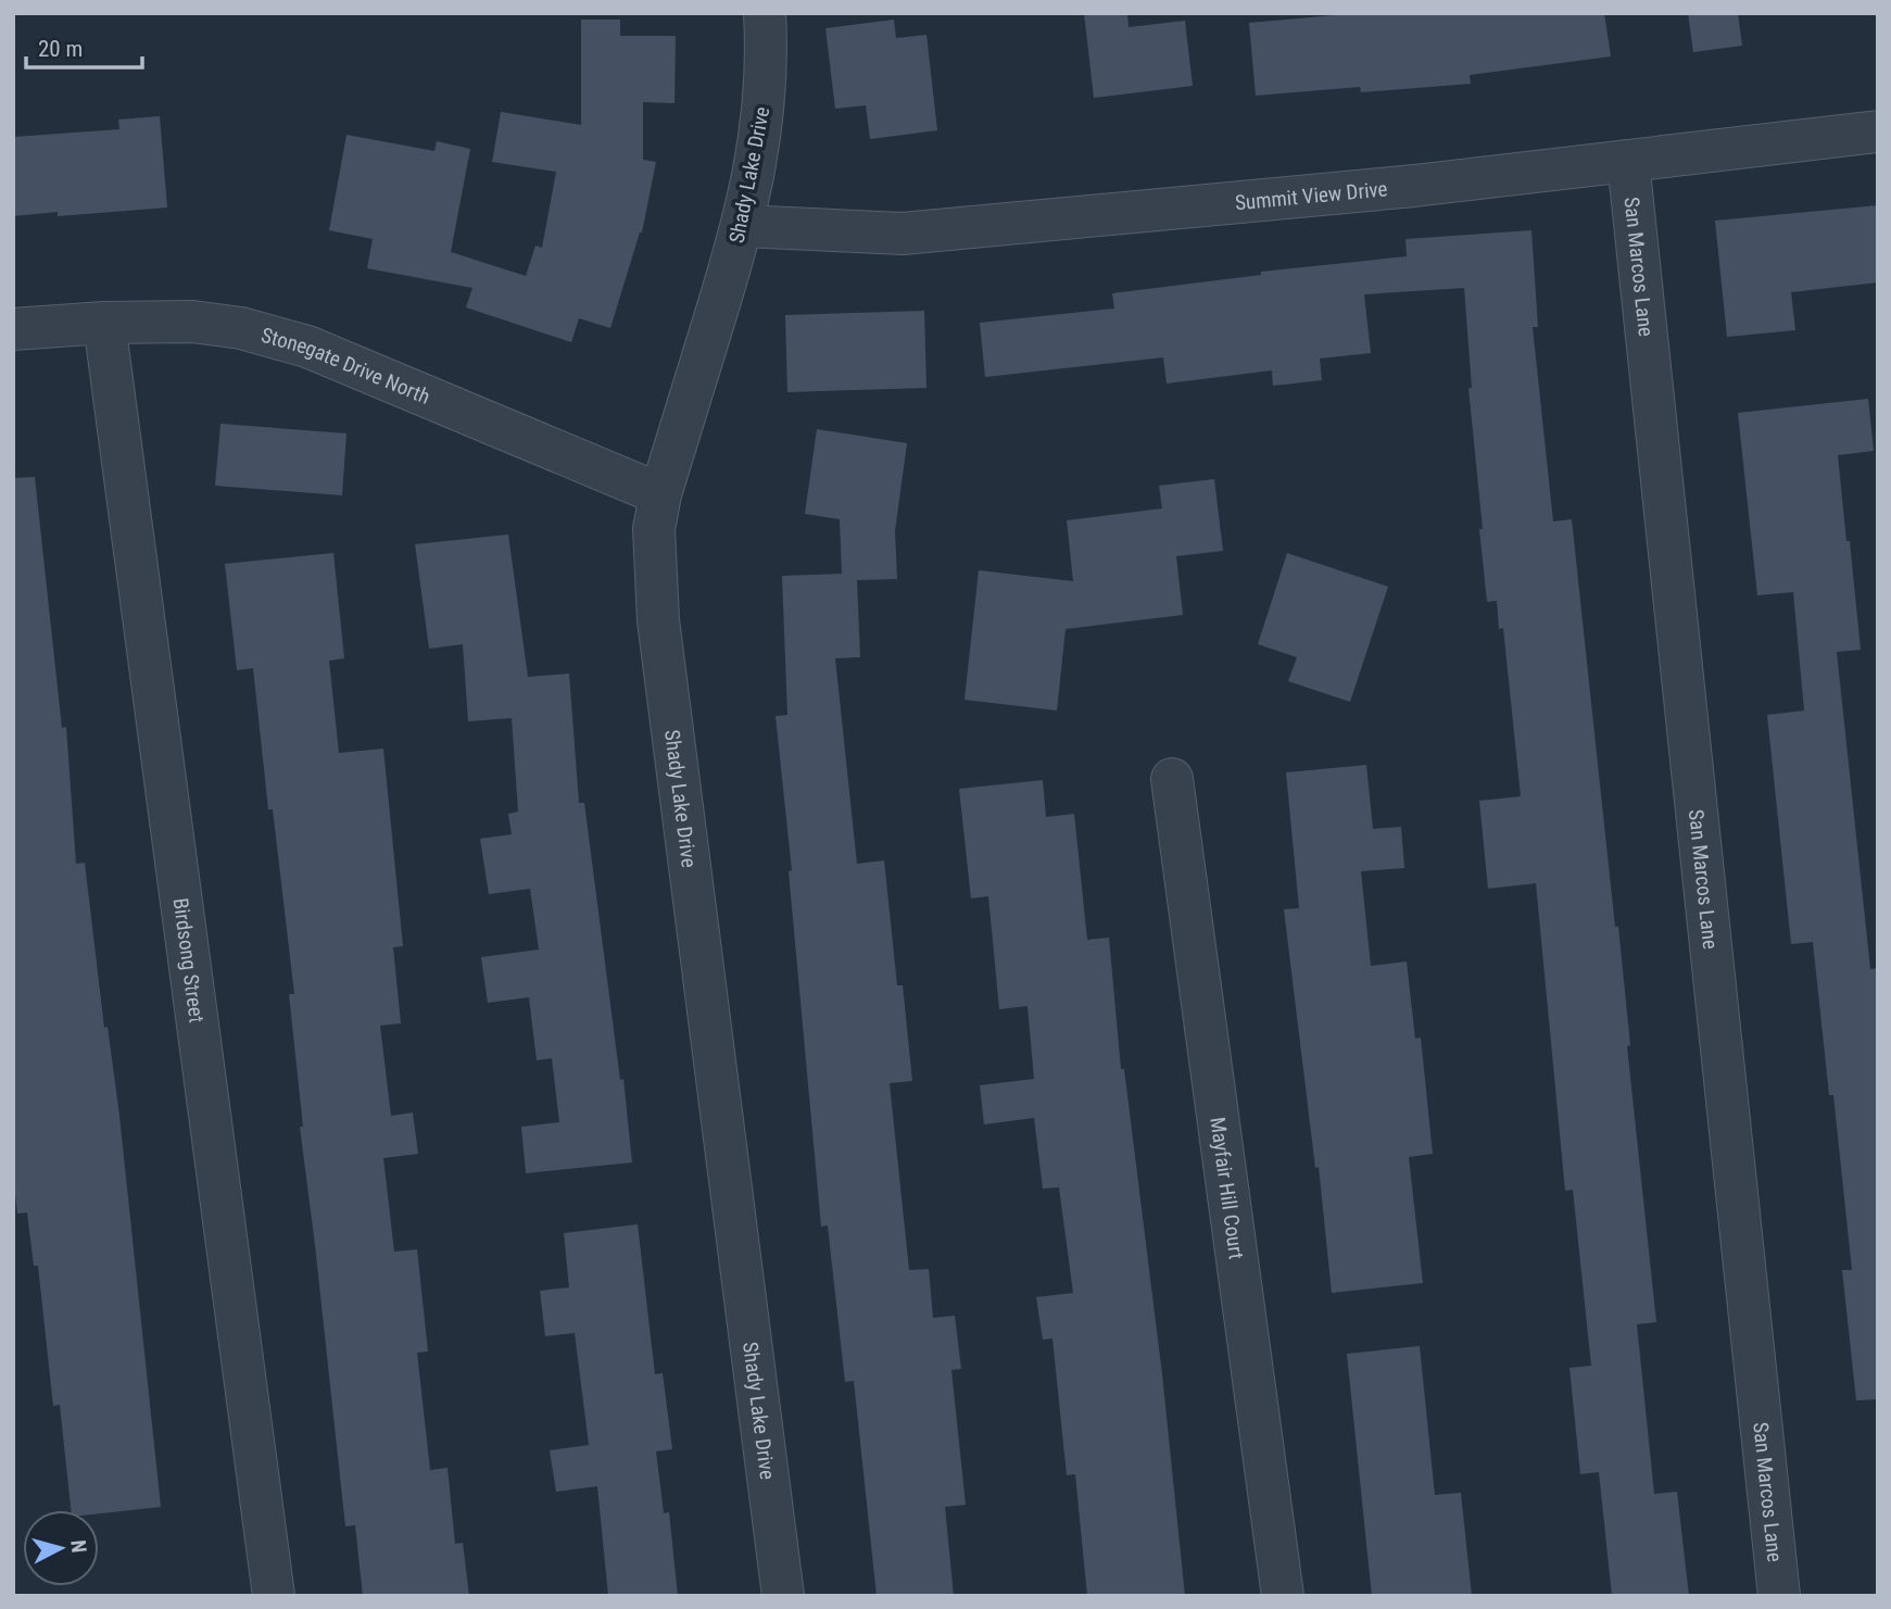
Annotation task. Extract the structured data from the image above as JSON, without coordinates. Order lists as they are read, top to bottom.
{
  "streets": {
    "street": [
      "Shady Lake Drive",
      "Summit View Drive",
      "San Marcos Lane",
      "Stonegate Drive North",
      "Birdsong Street",
      "Mayfair Hill Court"
    ]
  },
  "crossings": [
    ["Shady Lake Drive", "Summit View Drive"],
    ["Shady Lake Drive", "Stonegate Drive North"],
    ["Summit View Drive", "San Marcos Lane"],
    ["Stonegate Drive North", "Birdsong Street"]
  ],
  "scale_bar": "20 m",
  "north": "right"
}
